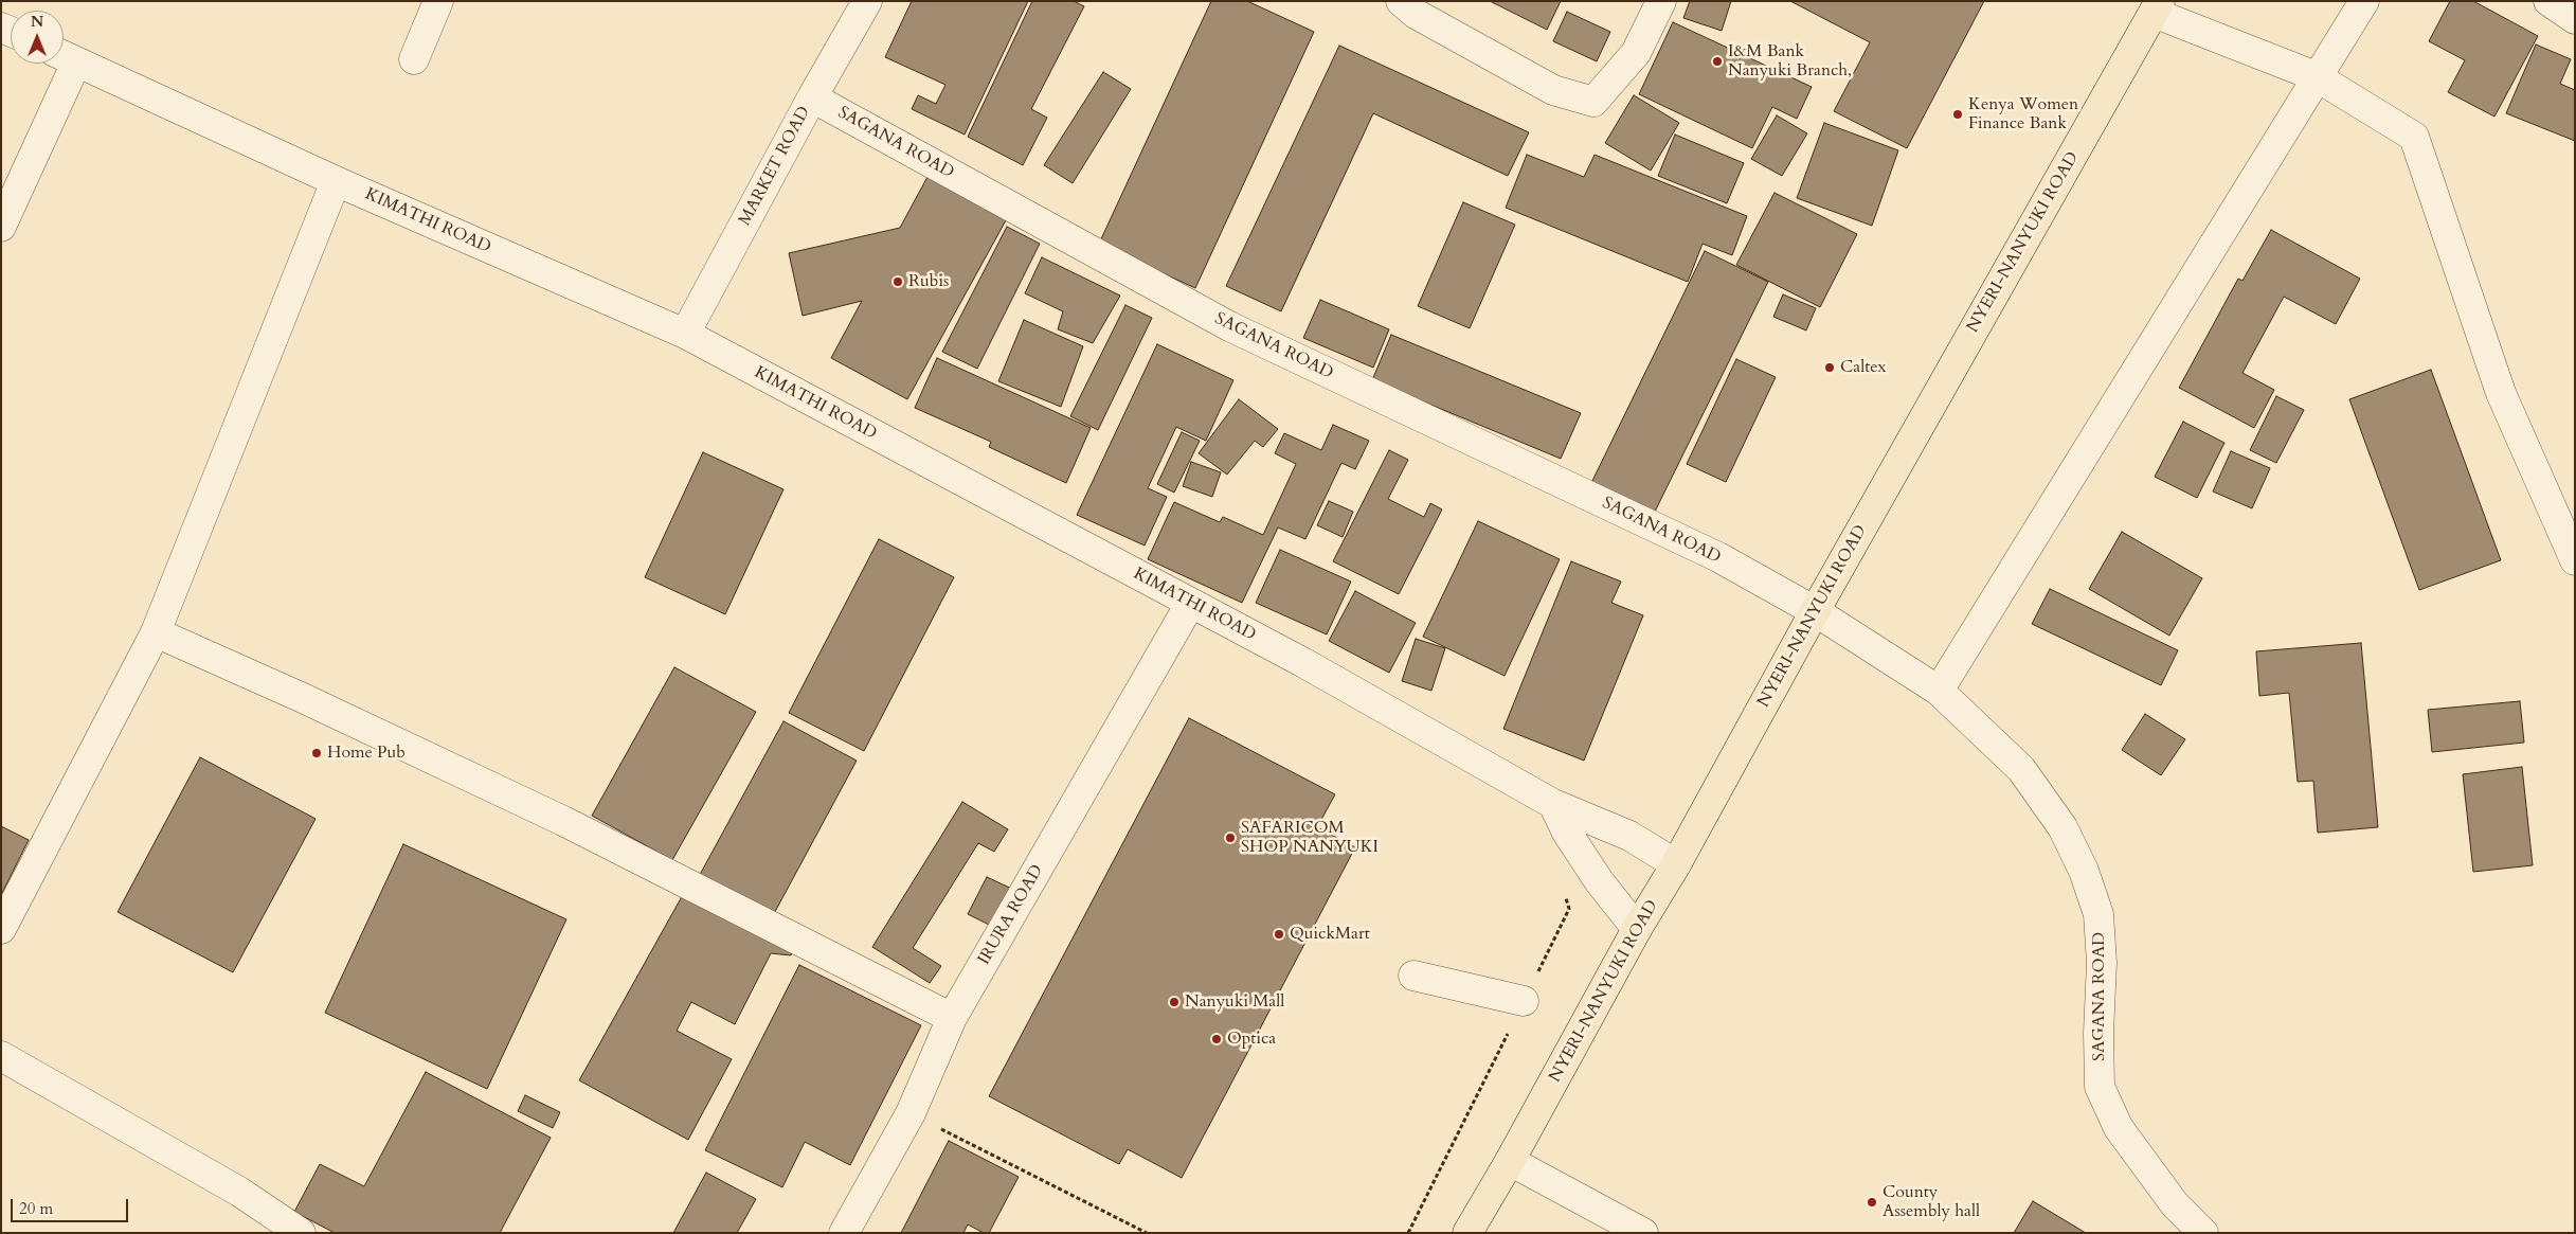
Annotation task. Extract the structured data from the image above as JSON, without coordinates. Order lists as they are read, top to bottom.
{
  "streets": {
    "highway": ["NYERI-NANYUKI ROAD"],
    "street": [
      "SAGANA ROAD",
      "MARKET ROAD",
      "KIMATHI ROAD",
      "IRURA ROAD"
    ]
  },
  "crossings": [
    ["SAGANA ROAD", "MARKET ROAD"],
    ["SAGANA ROAD", "NYERI-NANYUKI ROAD"],
    ["MARKET ROAD", "KIMATHI ROAD"],
    ["KIMATHI ROAD", "NYERI-NANYUKI ROAD"],
    ["KIMATHI ROAD", "IRURA ROAD"]
  ],
  "places": [
    "I&M Bank Nanyuki Branch,",
    "Kenya Women Finance Bank",
    "Rubis",
    "Caltex",
    "Home Pub",
    "SAFARICOM SHOP NANYUKI",
    "QuickMart",
    "Nanyuki Mall",
    "Optica",
    "County Assembly hall"
  ],
  "scale_bar": "20 m",
  "north": "top"
}
